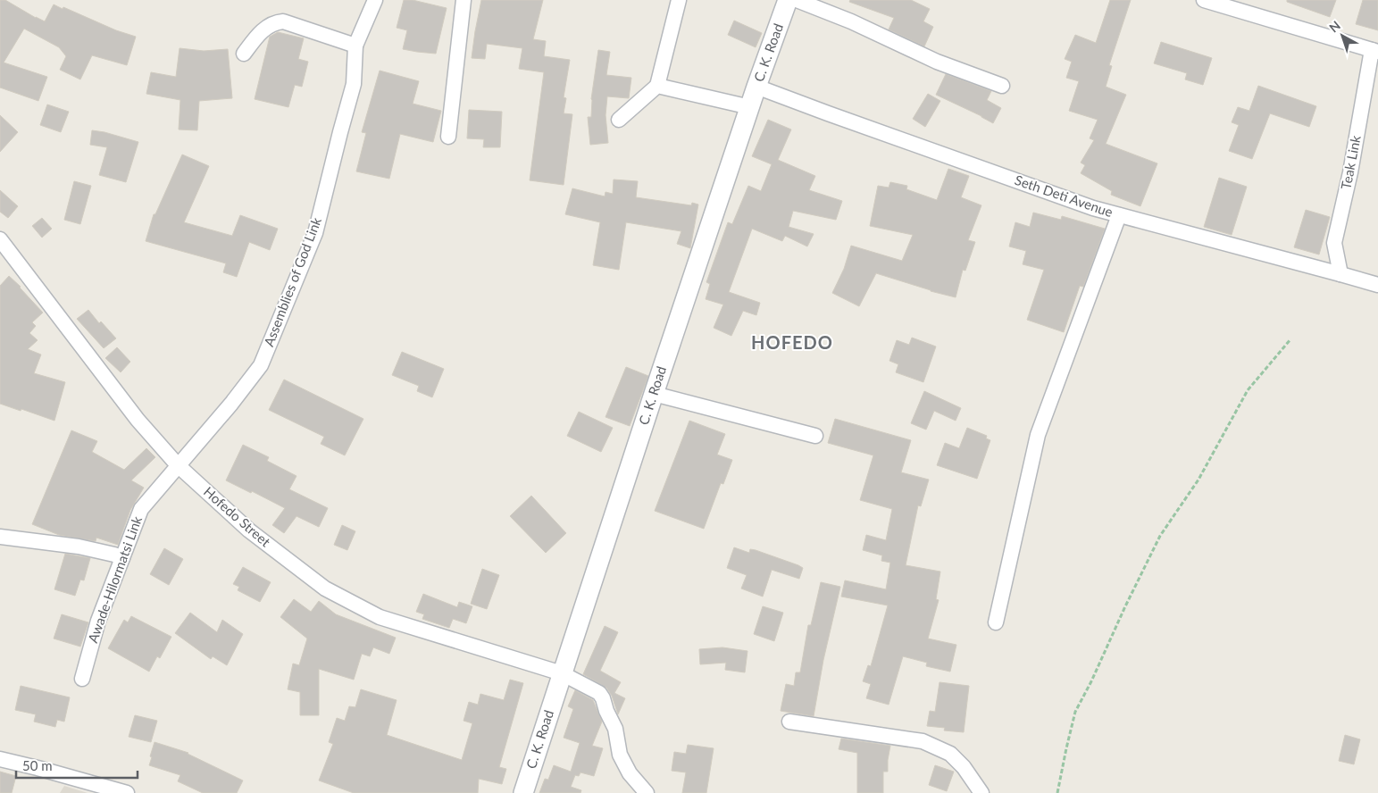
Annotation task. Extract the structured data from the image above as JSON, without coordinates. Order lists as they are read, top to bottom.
{
  "streets": {
    "street": [
      "C. K. Road",
      "Teak Link",
      "Seth Deti Avenue",
      "Assemblies of God Link",
      "Hofedo Street",
      "Awade-Hilormatsi Link"
    ]
  },
  "crossings": [
    ["C. K. Road", "Seth Deti Avenue"],
    ["C. K. Road", "Hofedo Street"],
    ["Teak Link", "Seth Deti Avenue"],
    ["Assemblies of God Link", "Hofedo Street"],
    ["Assemblies of God Link", "Awade-Hilormatsi Link"],
    ["Hofedo Street", "Awade-Hilormatsi Link"]
  ],
  "districts": ["HOFEDO"],
  "scale_bar": "50 m",
  "north": "top left"
}
